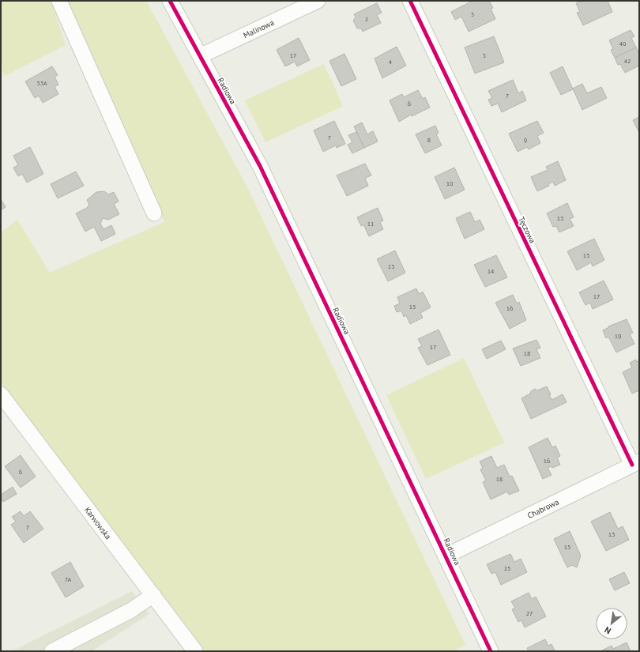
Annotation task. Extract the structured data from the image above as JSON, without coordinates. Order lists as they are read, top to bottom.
{
  "streets": {
    "street": [
      "Malinowa",
      "Radiowa",
      "Tęczowa",
      "Chabrowa",
      "Karwowska"
    ]
  },
  "crossings": [
    ["Malinowa", "Radiowa"],
    ["Radiowa", "Chabrowa"],
    ["Tęczowa", "Chabrowa"]
  ],
  "house_numbers": [
    "3",
    "2",
    "40",
    "17",
    "5",
    "42",
    "4",
    "33A",
    "7",
    "6",
    "7",
    "8",
    "9",
    "10",
    "13",
    "11",
    "15",
    "13",
    "14",
    "17",
    "15",
    "16",
    "19",
    "17",
    "18",
    "16",
    "6",
    "18",
    "7",
    "13",
    "15",
    "25",
    "7A",
    "27"
  ],
  "north": "bottom left"
}
